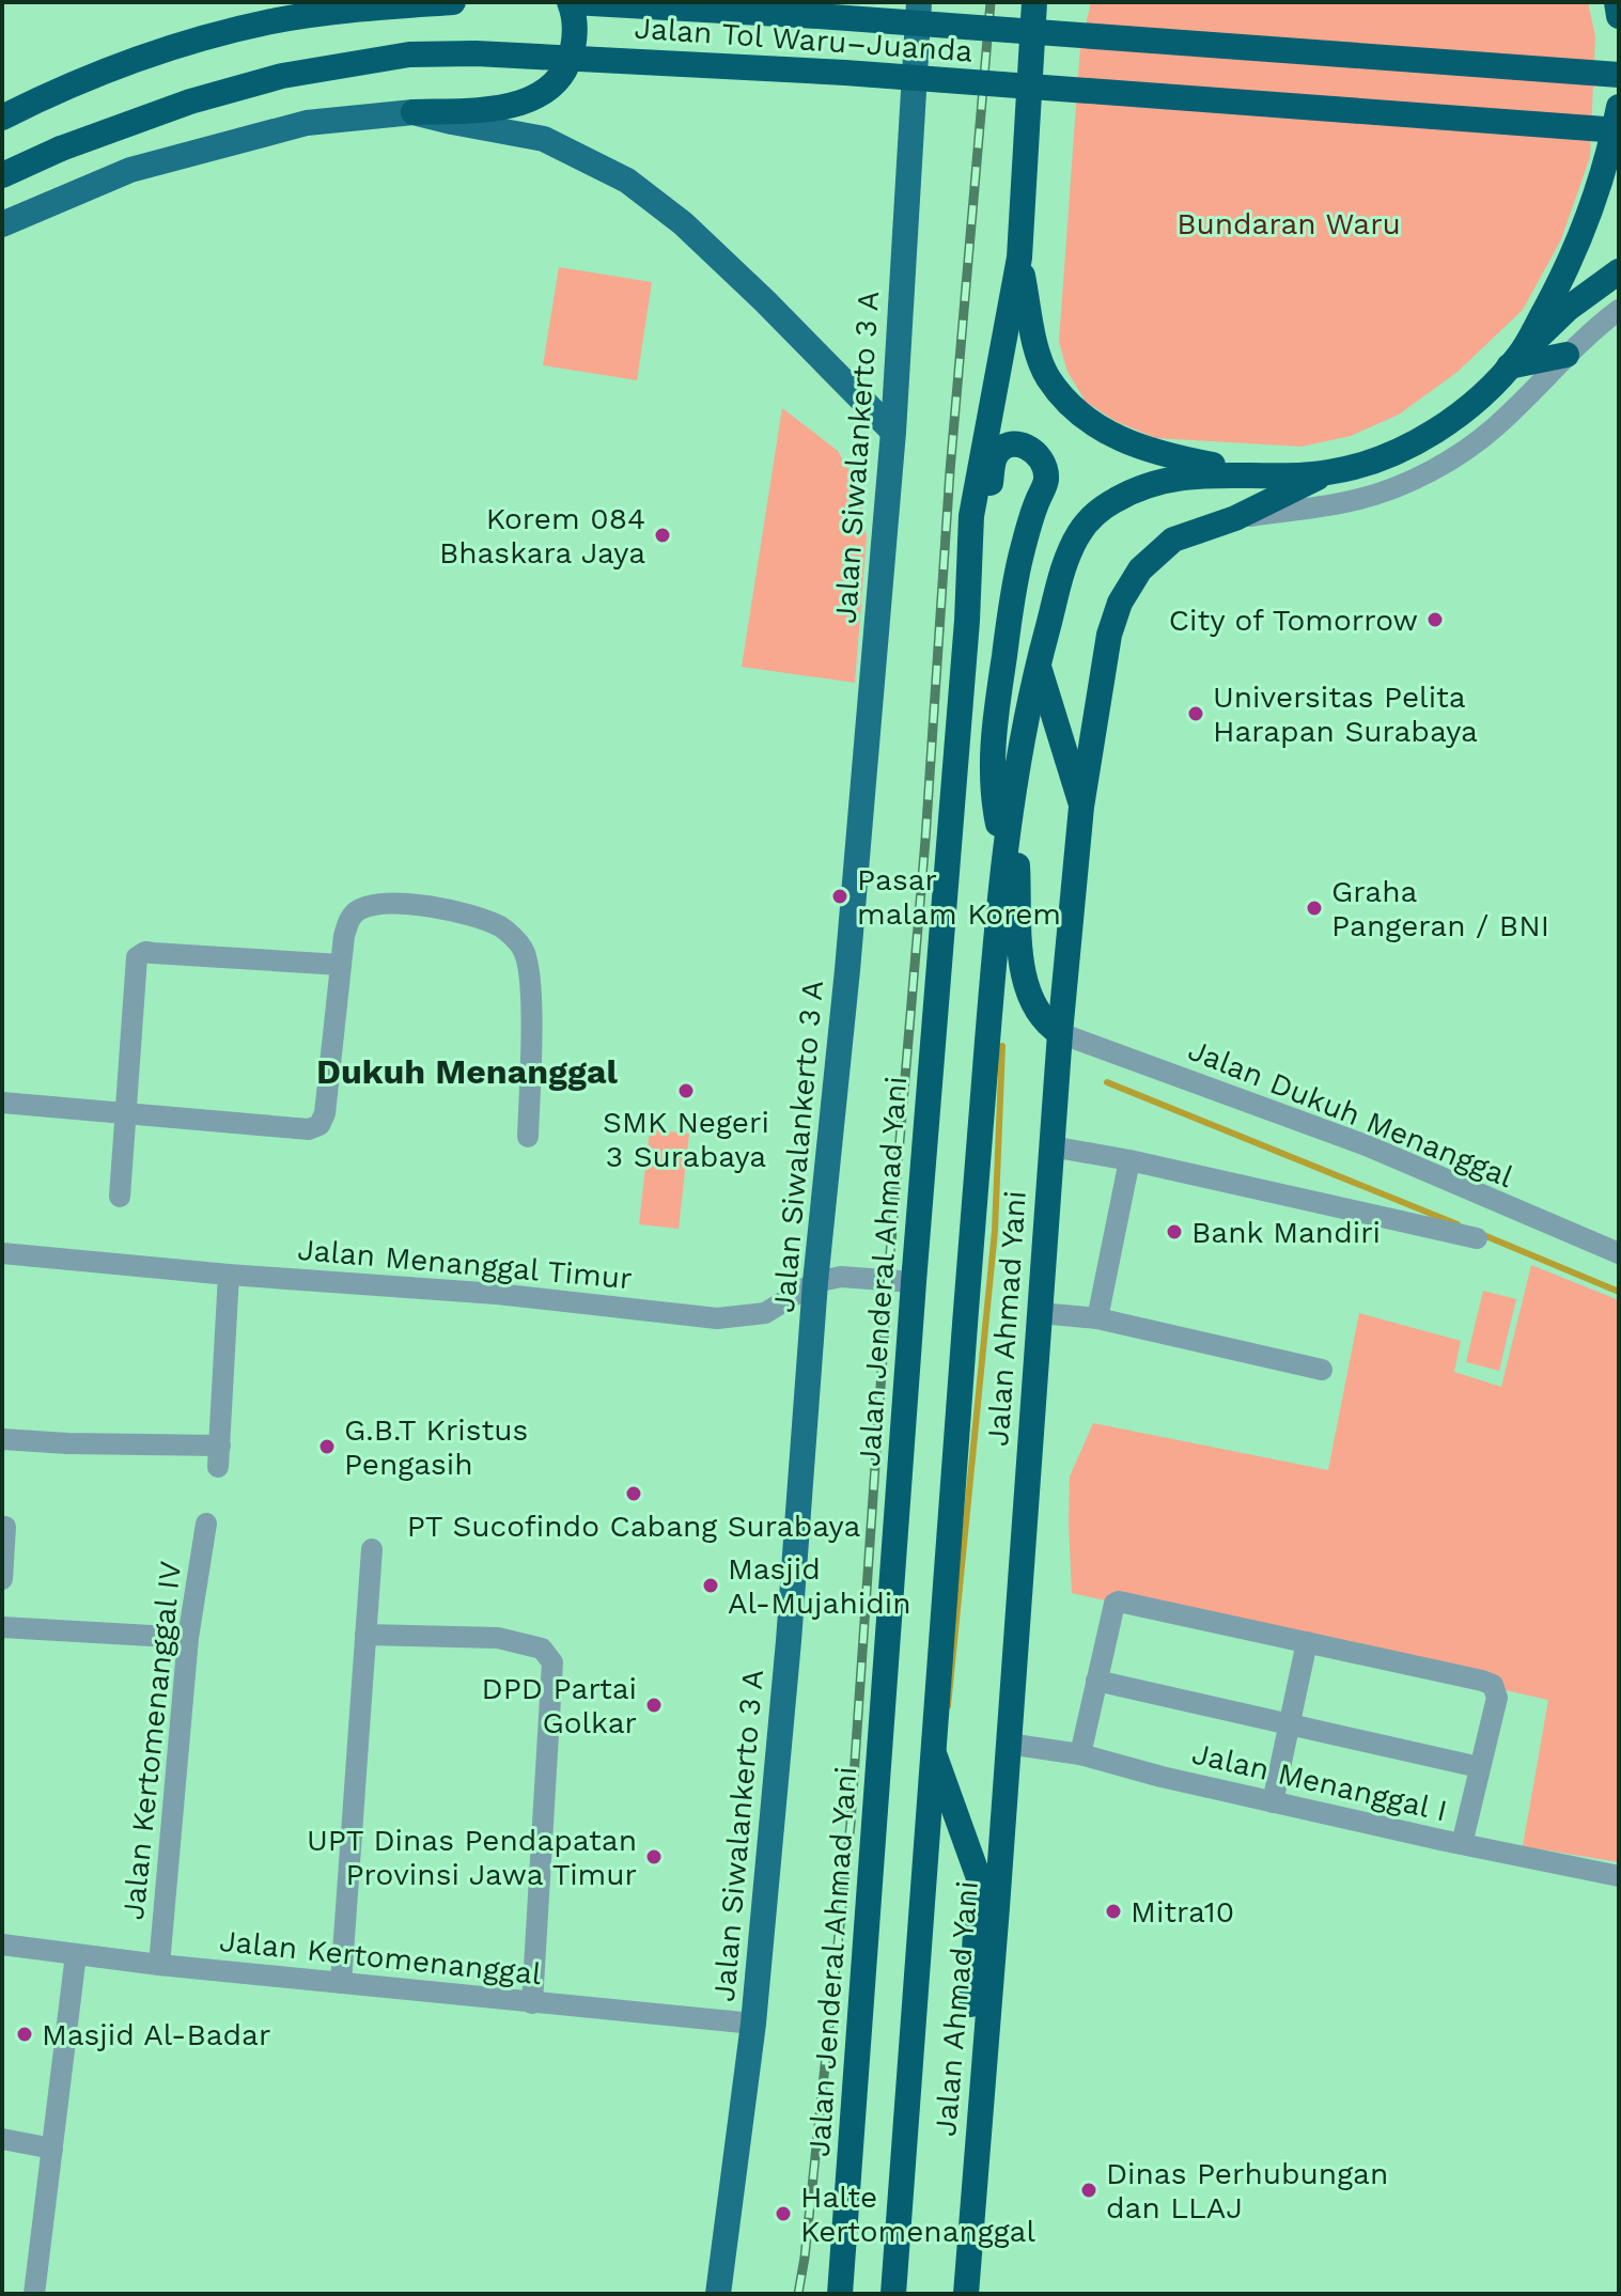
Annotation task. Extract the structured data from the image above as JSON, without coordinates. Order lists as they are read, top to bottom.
{
  "streets": {
    "highway": ["Jalan Tol Waru–Juanda", "Jalan Jenderal Ahmad Yani", "Jalan Ahmad Yani"],
    "main road": ["Jalan Siwalankerto 3 A"],
    "street": [
      "Jalan Dukuh Menanggal",
      "Jalan Menanggal Timur",
      "Jalan Kertomenanggal IV",
      "Jalan Menanggal I",
      "Jalan Kertomenanggal"
    ]
  },
  "crossings": [
    ["Jalan Siwalankerto 3 A", "Jalan Menanggal Timur"],
    ["Jalan Siwalankerto 3 A", "Jalan Kertomenanggal"],
    ["Jalan Dukuh Menanggal", "Jalan Ahmad Yani"],
    ["Jalan Menanggal Timur", "Jalan Jenderal Ahmad Yani"],
    ["Jalan Ahmad Yani", "Jalan Menanggal I"],
    ["Jalan Kertomenanggal IV", "Jalan Kertomenanggal"]
  ],
  "districts": ["Dukuh Menanggal"],
  "parks": ["Bundaran Waru"],
  "places": [
    "Korem 084 Bhaskara Jaya",
    "City of Tomorrow",
    "Universitas Pelita Harapan Surabaya",
    "Pasar malam Korem",
    "Graha Pangeran / BNI",
    "SMK Negeri 3 Surabaya",
    "Bank Mandiri",
    "G.B.T Kristus Pengasih",
    "PT Sucofindo Cabang Surabaya",
    "Masjid Al-Mujahidin",
    "DPD Partai Golkar",
    "UPT Dinas Pendapatan Provinsi Jawa Timur",
    "Mitra10",
    "Masjid Al-Badar",
    "Dinas Perhubungan dan LLAJ",
    "Halte Kertomenanggal"
  ]
}
